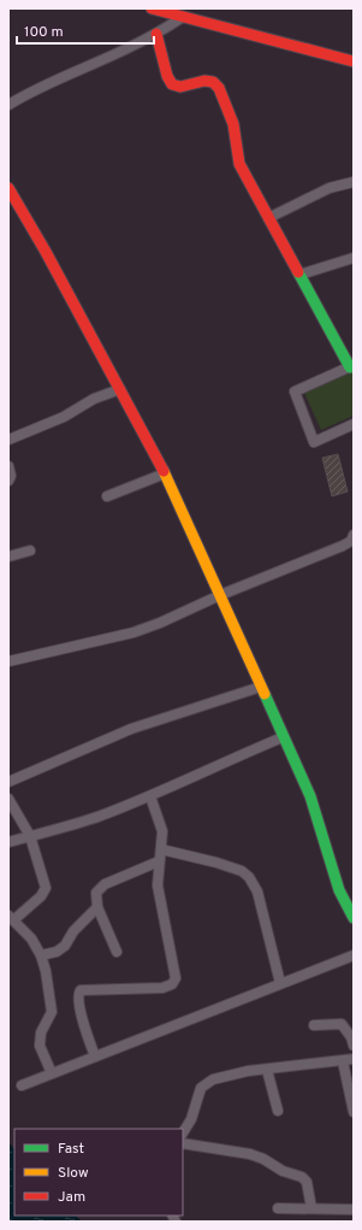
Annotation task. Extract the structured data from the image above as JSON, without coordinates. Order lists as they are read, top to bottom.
{
  "legend": ["Fast", "Slow", "Jam"],
  "scale_bar": "100 m"
}
